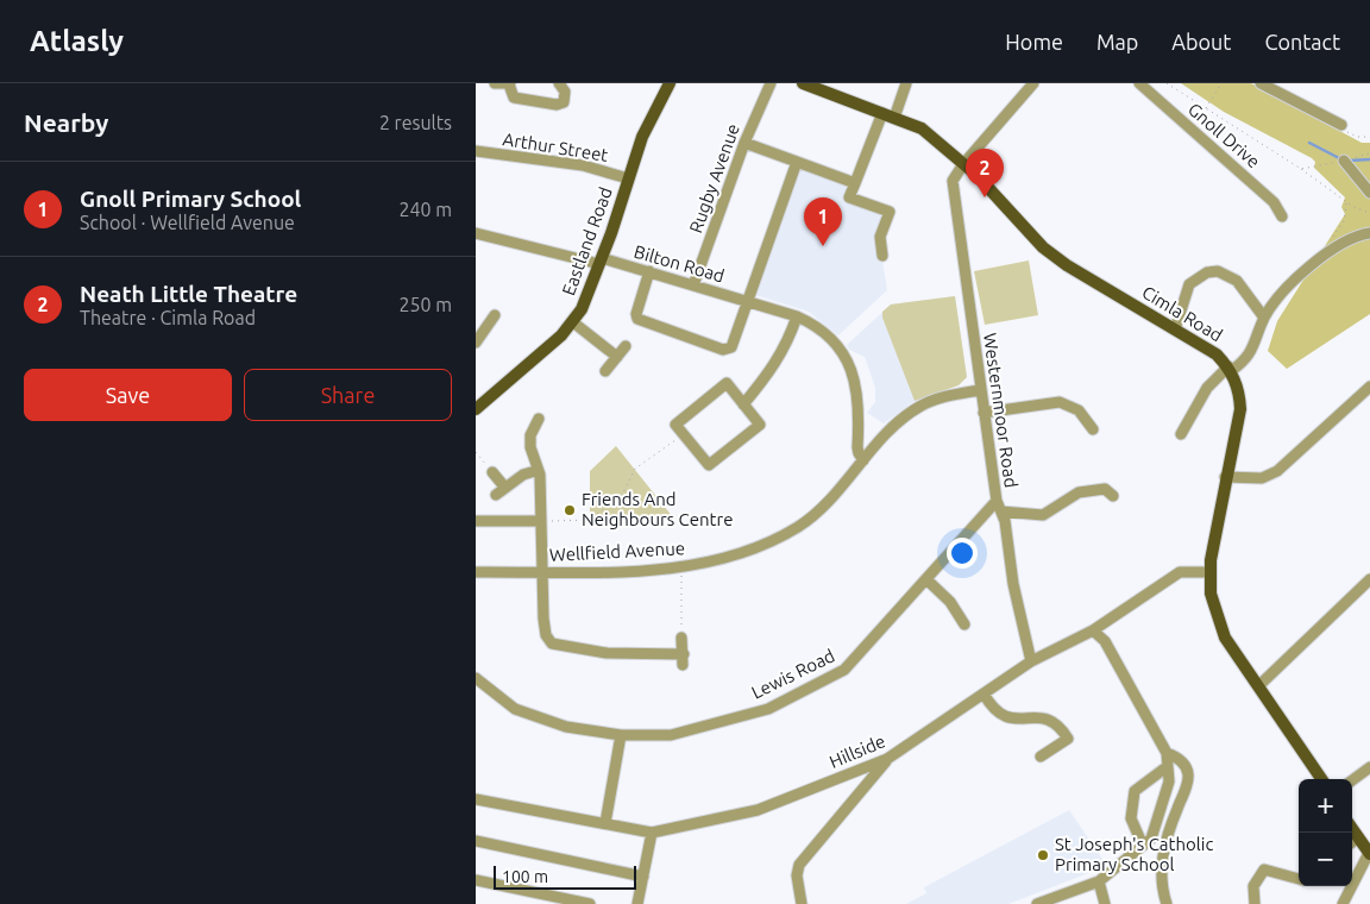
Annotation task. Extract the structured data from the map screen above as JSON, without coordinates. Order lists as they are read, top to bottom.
{
  "streets": {
    "main road": ["Eastland Road", "Cimla Road"],
    "street": [
      "Gnoll Drive",
      "Arthur Street",
      "Rugby Avenue",
      "Bilton Road",
      "Westernmoor Road",
      "Wellfield Avenue",
      "Lewis Road",
      "Hillside"
    ]
  },
  "crossings": [
    ["Arthur Street", "Eastland Road"],
    ["Rugby Avenue", "Bilton Road"],
    ["Eastland Road", "Bilton Road"],
    ["Cimla Road", "Westernmoor Road"],
    ["Westernmoor Road", "Wellfield Avenue"],
    ["Westernmoor Road", "Lewis Road"],
    ["Westernmoor Road", "Hillside"]
  ],
  "places": ["Friends And Neighbours Centre", "St Joseph's Catholic Primary School"],
  "scale_bar": "100 m",
  "page": {
    "header": "Atlasly",
    "nav": [
      "Home",
      "Map",
      "About",
      "Contact"
    ],
    "heading": ["Nearby", "2 results"],
    "pins": ["2", "1"],
    "list": [
      {
        "mark": "1",
        "name": "Gnoll Primary School",
        "note": "School · Wellfield Avenue",
        "value": "240 m"
      },
      {
        "mark": "2",
        "name": "Neath Little Theatre",
        "note": "Theatre · Cimla Road",
        "value": "250 m"
      }
    ],
    "buttons": ["Save", "Share"],
    "map_buttons": ["+", "−"],
    "scale": "100 m"
  }
}
